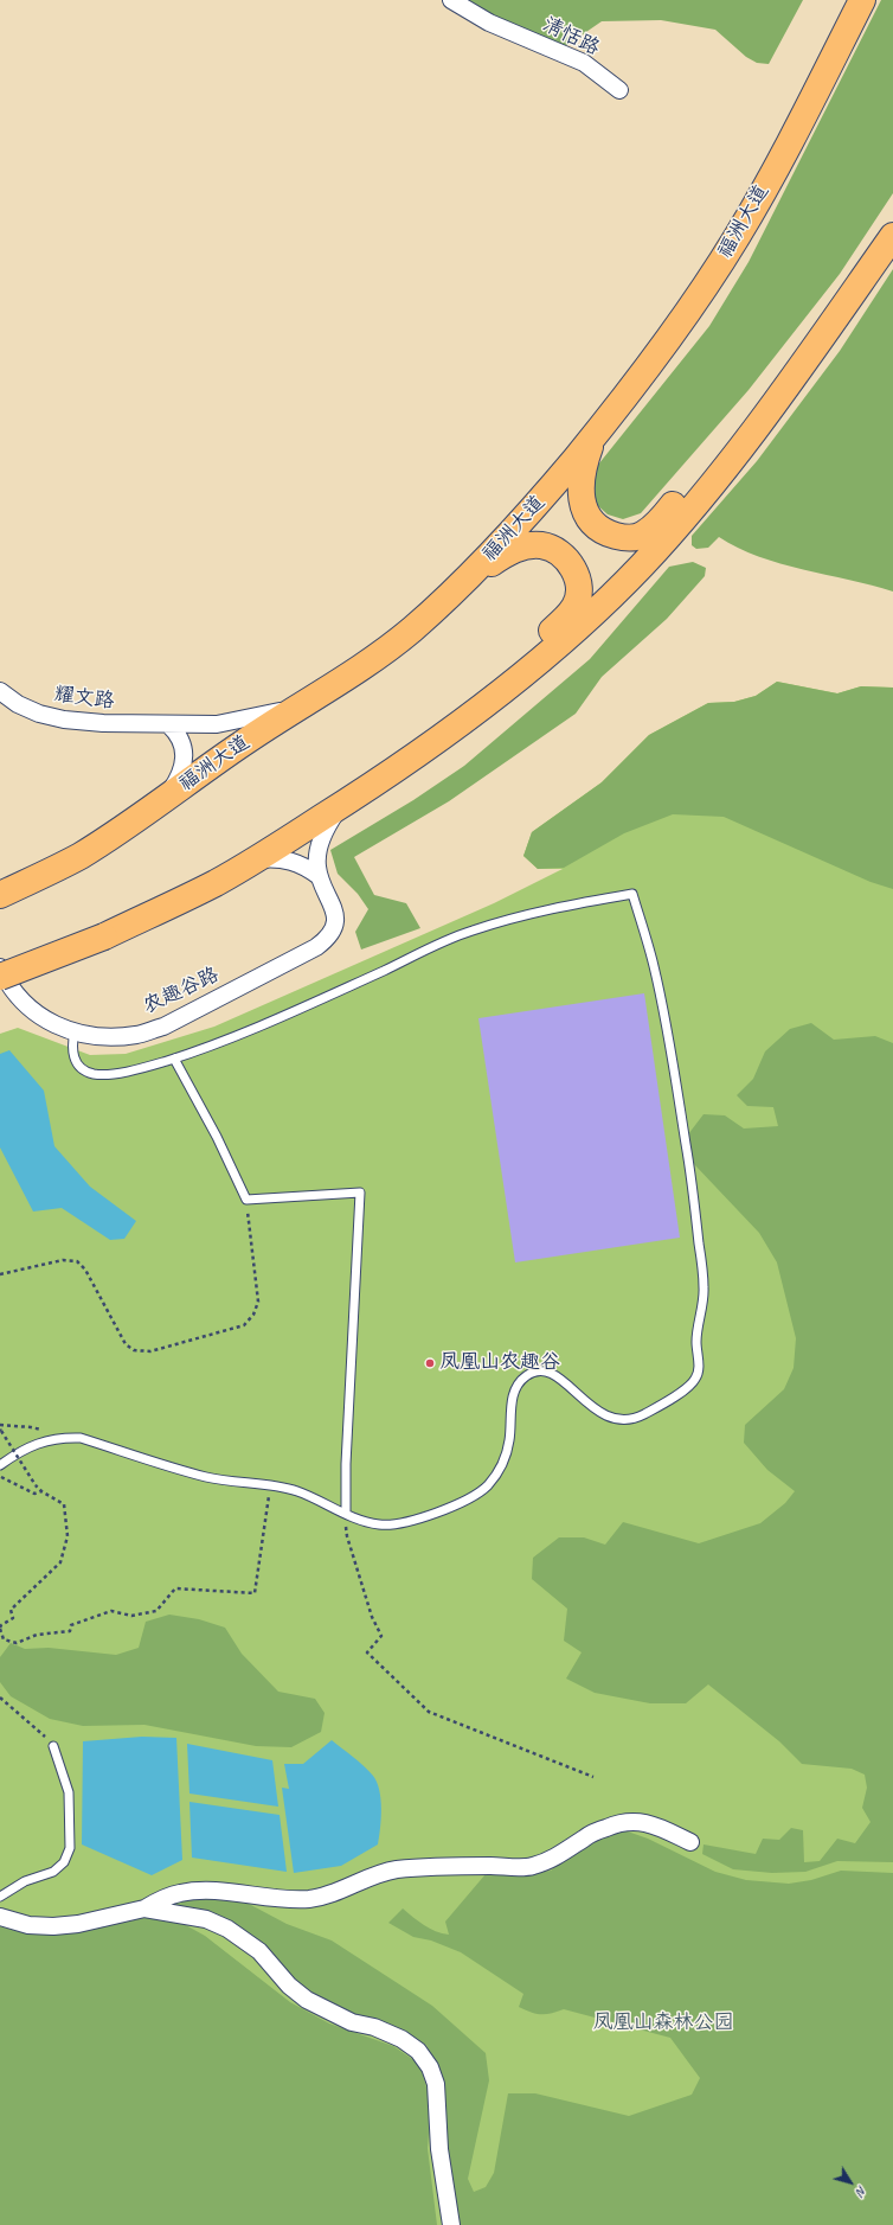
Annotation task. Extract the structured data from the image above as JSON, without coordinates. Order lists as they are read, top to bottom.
{
  "streets": {
    "main road": ["福洲大道"],
    "street": ["清恬路", "耀文路", "农趣谷路"]
  },
  "crossings": [
    ["福洲大道", "耀文路"]
  ],
  "parks": ["凤凰山森林公园"],
  "places": ["凤凰山农趣谷"],
  "north": "bottom right"
}
